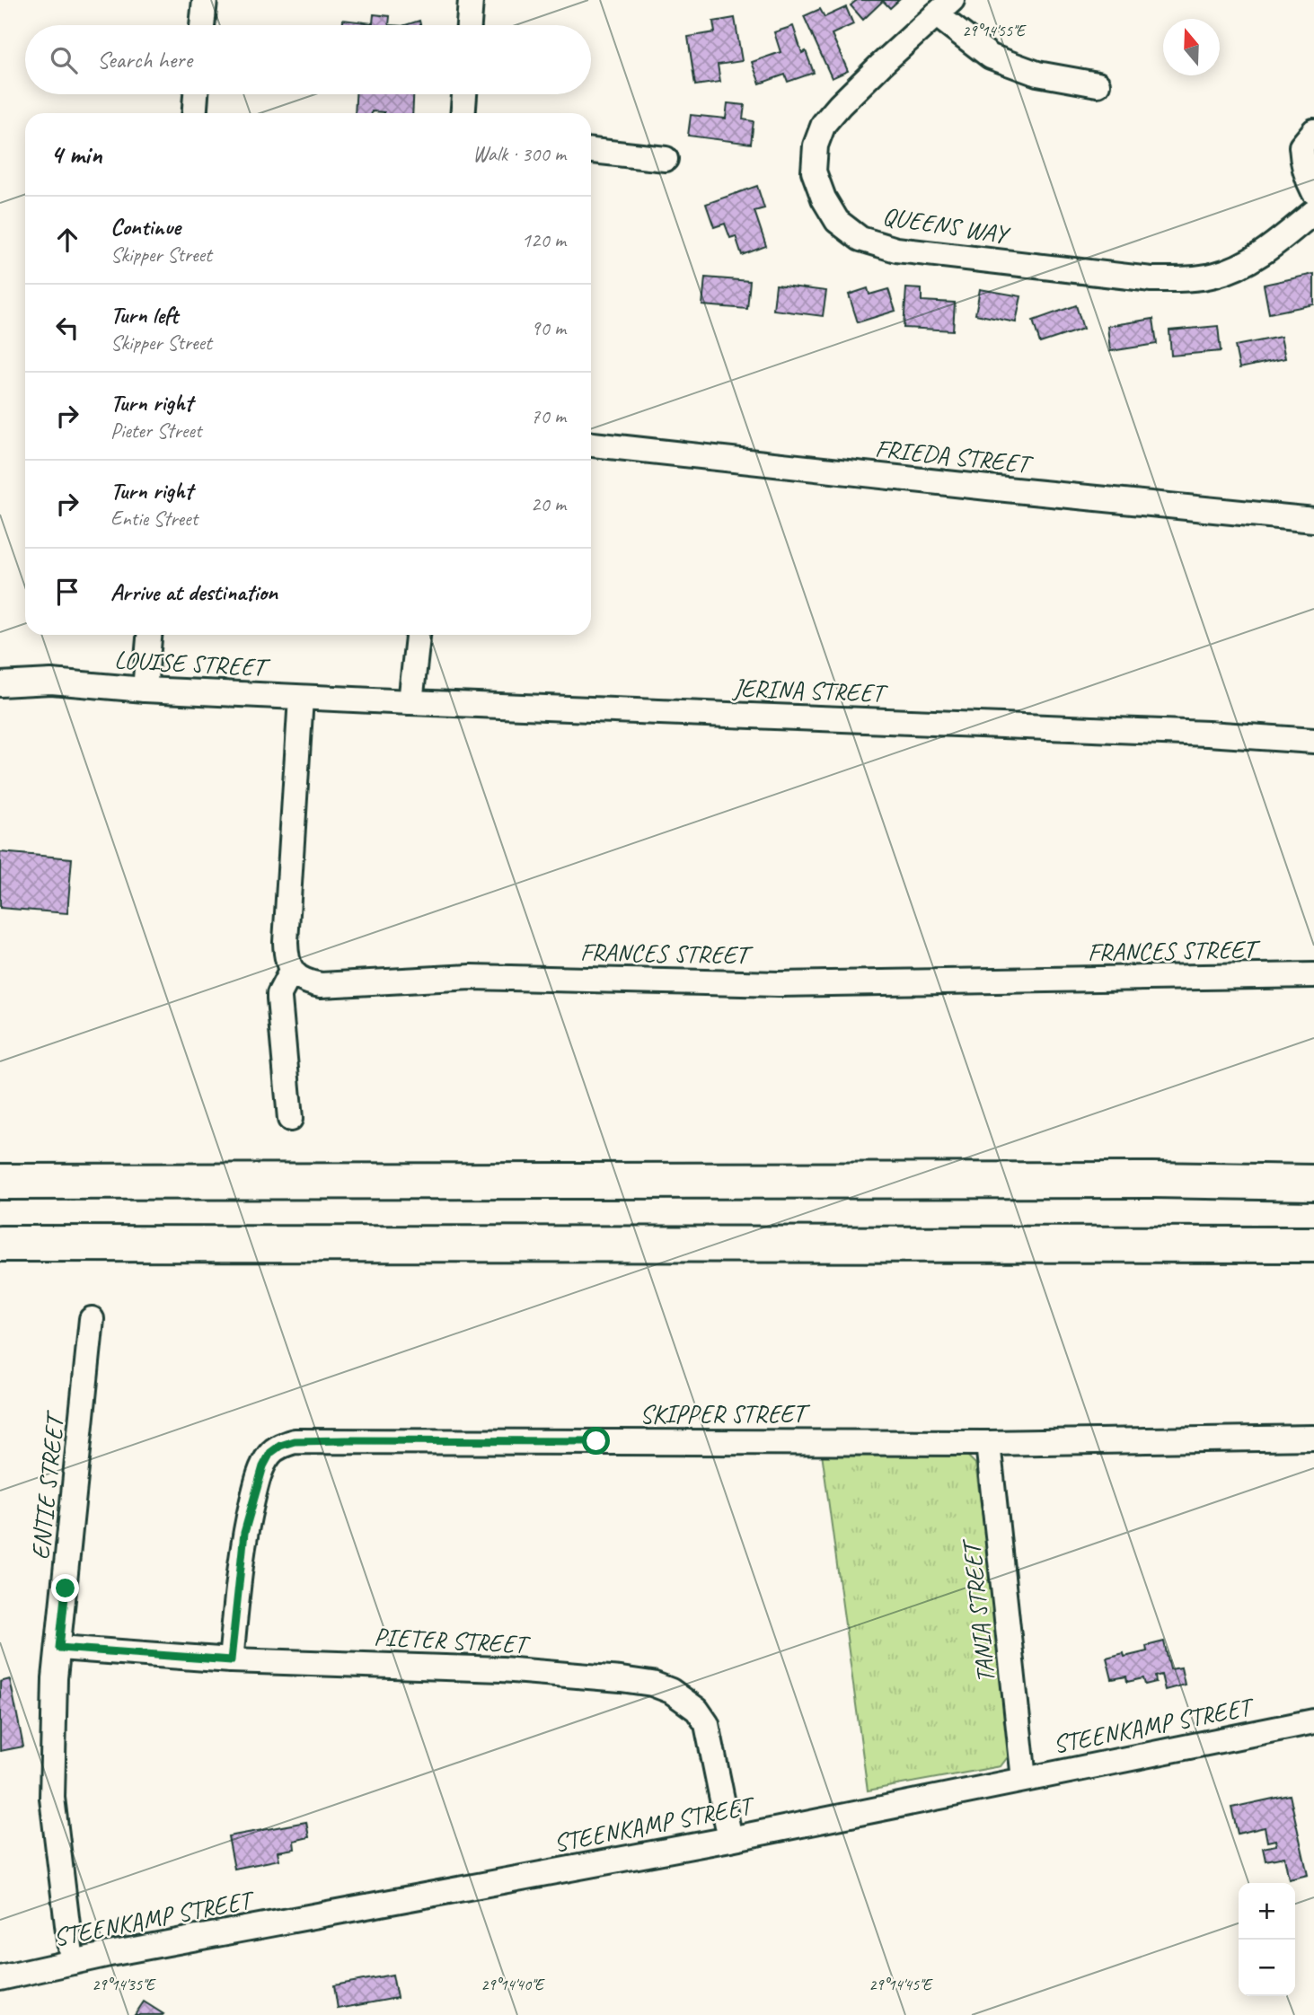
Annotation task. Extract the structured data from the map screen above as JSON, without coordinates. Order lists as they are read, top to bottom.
{
  "streets": {
    "street": [
      "QUEENS WAY",
      "FRIEDA STREET",
      "LOUISE STREET",
      "JERINA STREET",
      "FRANCES STREET",
      "SKIPPER STREET",
      "ENTIE STREET",
      "TANIA STREET",
      "PIETER STREET",
      "STEENKAMP STREET"
    ]
  },
  "crossings": [
    ["LOUISE STREET", "JERINA STREET"],
    ["SKIPPER STREET", "TANIA STREET"],
    ["SKIPPER STREET", "PIETER STREET"],
    ["ENTIE STREET", "PIETER STREET"],
    ["ENTIE STREET", "STEENKAMP STREET"],
    ["TANIA STREET", "STEENKAMP STREET"],
    ["PIETER STREET", "STEENKAMP STREET"]
  ],
  "north": "top",
  "page": {
    "search": "Search here",
    "heading": ["4 min", "Walk · 300 m"],
    "list": [
      ["Continue", "Skipper Street", "120 m"],
      ["Turn left", "Skipper Street", "90 m"],
      ["Turn right", "Pieter Street", "70 m"],
      ["Turn right", "Entie Street", "20 m"],
      "Arrive at destination"
    ],
    "map_buttons": ["+", "−"]
  },
  "coordinates": [
    "29°14'55\"E",
    "29°14'35\"E",
    "29°14'40\"E",
    "29°14'45\"E"
  ]
}
